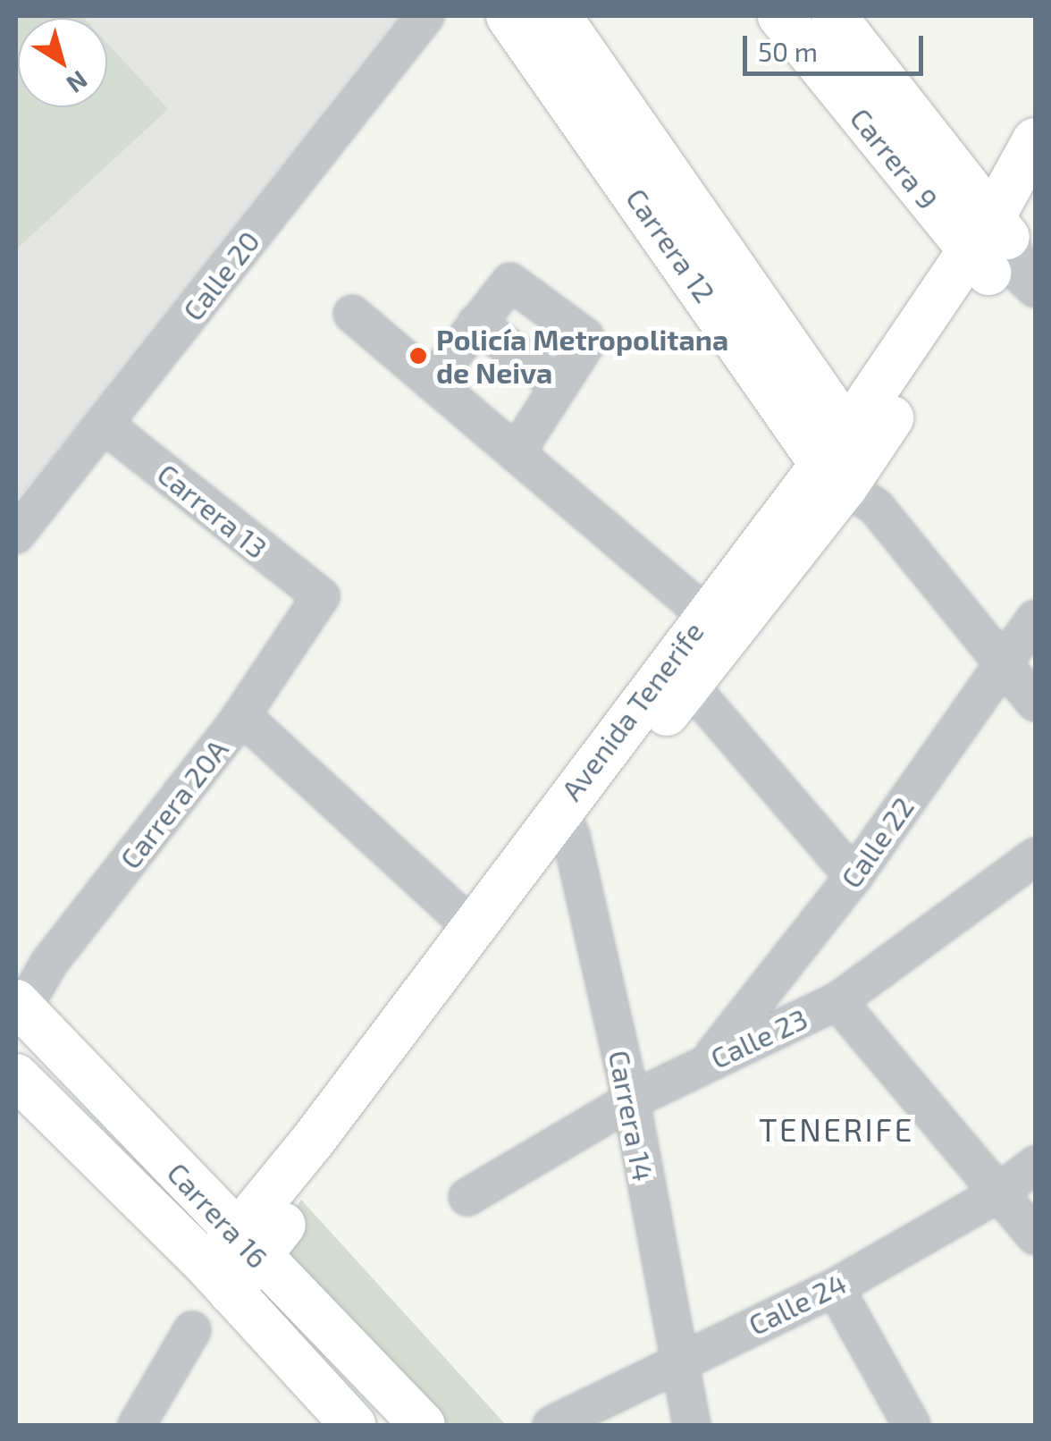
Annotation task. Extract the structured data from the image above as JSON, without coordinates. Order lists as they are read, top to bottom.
{
  "streets": {
    "main road": [
      "Carrera 9",
      "Carrera 12",
      "Avenida Tenerife",
      "Carrera 16"
    ],
    "street": [
      "Calle 20",
      "Carrera 13",
      "Carrera 20A",
      "Calle 22",
      "Calle 23",
      "Carrera 14",
      "Calle 24"
    ]
  },
  "crossings": [
    ["Carrera 9", "Avenida Tenerife"],
    ["Carrera 12", "Avenida Tenerife"],
    ["Carrera 12", "Calle 22"],
    ["Calle 20", "Carrera 13"],
    ["Carrera 13", "Carrera 20A"],
    ["Avenida Tenerife", "Carrera 14"],
    ["Avenida Tenerife", "Carrera 16"],
    ["Carrera 20A", "Carrera 16"],
    ["Calle 22", "Calle 23"],
    ["Calle 23", "Carrera 14"],
    ["Carrera 14", "Calle 24"]
  ],
  "districts": ["TENERIFE"],
  "places": ["Policía Metropolitana de Neiva"],
  "scale_bar": "50 m",
  "north": "bottom right"
}
